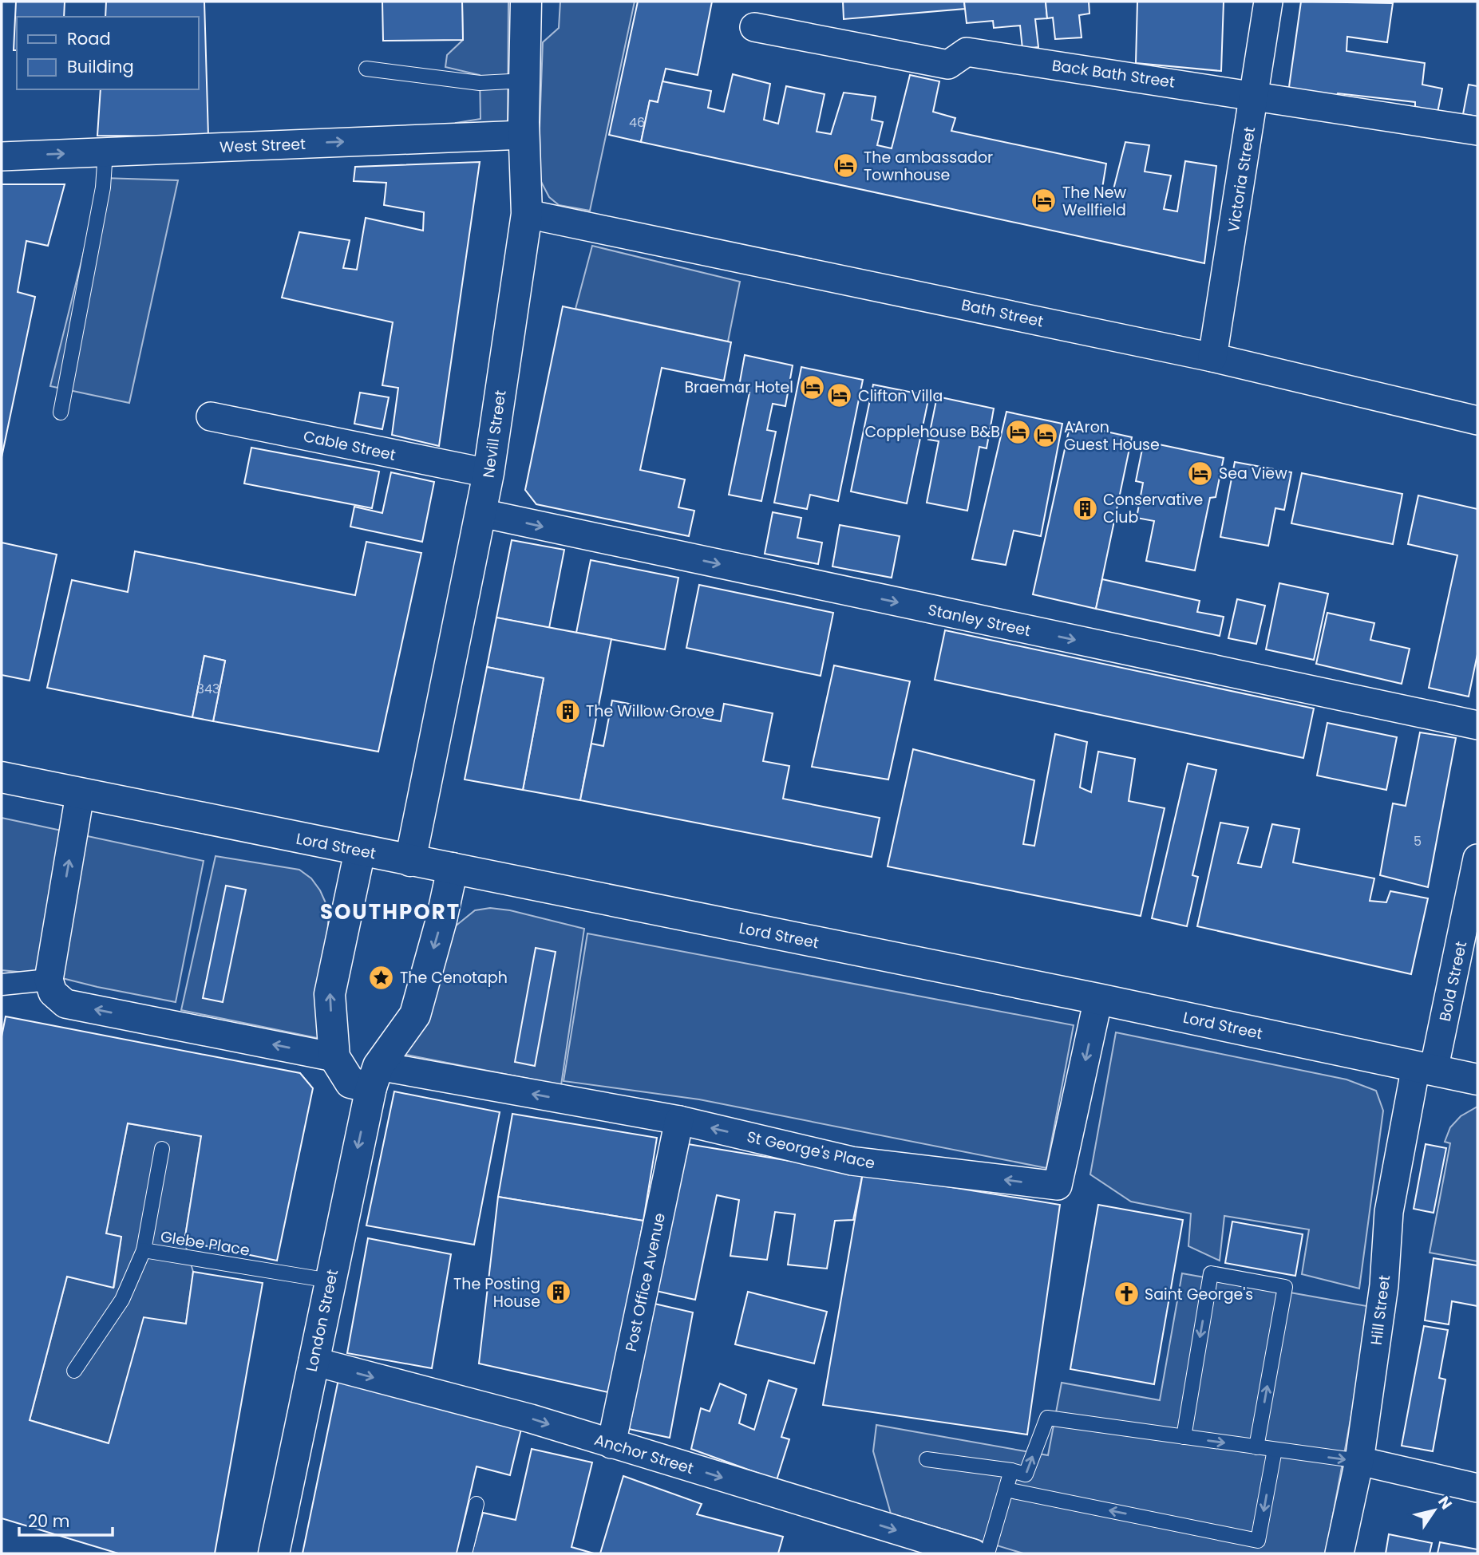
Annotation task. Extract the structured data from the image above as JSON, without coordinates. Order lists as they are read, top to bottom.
{
  "streets": {
    "main road": ["Nevill Street", "Lord Street", "London Street"],
    "street": [
      "Back Bath Street",
      "West Street",
      "Victoria Street",
      "Bath Street",
      "Cable Street",
      "Stanley Street",
      "Bold Street",
      "St George's Place",
      "Post Office Avenue",
      "Hill Street",
      "Anchor Street"
    ],
    "lane": ["Glebe Place"]
  },
  "crossings": [
    ["Back Bath Street", "Victoria Street"],
    ["West Street", "Nevill Street"],
    ["Victoria Street", "Bath Street"],
    ["Bath Street", "Nevill Street"],
    ["Nevill Street", "Cable Street"],
    ["Nevill Street", "Stanley Street"],
    ["Nevill Street", "Lord Street"],
    ["Lord Street", "Bold Street"],
    ["Lord Street", "St George's Place"],
    ["Lord Street", "Hill Street"],
    ["Bold Street", "Hill Street"],
    ["St George's Place", "Post Office Avenue"],
    ["St George's Place", "London Street"],
    ["Glebe Place", "London Street"],
    ["Post Office Avenue", "Anchor Street"],
    ["London Street", "Anchor Street"]
  ],
  "one_way": [
    "West Street",
    "Stanley Street",
    "St George's Place",
    "Anchor Street"
  ],
  "districts": ["SOUTHPORT"],
  "places": {
    "hotel": [
      "The ambassador Townhouse",
      "The New Wellfield",
      "Braemar Hotel",
      "Clifton Villa",
      "Copplehouse B&B",
      "AAron Guest House",
      "Sea View"
    ],
    "building": ["Conservative Club", "The Willow Grove", "The Posting House"],
    "place": ["The Cenotaph"],
    "church": ["Saint George's"]
  },
  "house_numbers": ["46", "343", "5"],
  "legend": ["Road", "Building"],
  "scale_bar": "20 m",
  "north": "top right"
}
